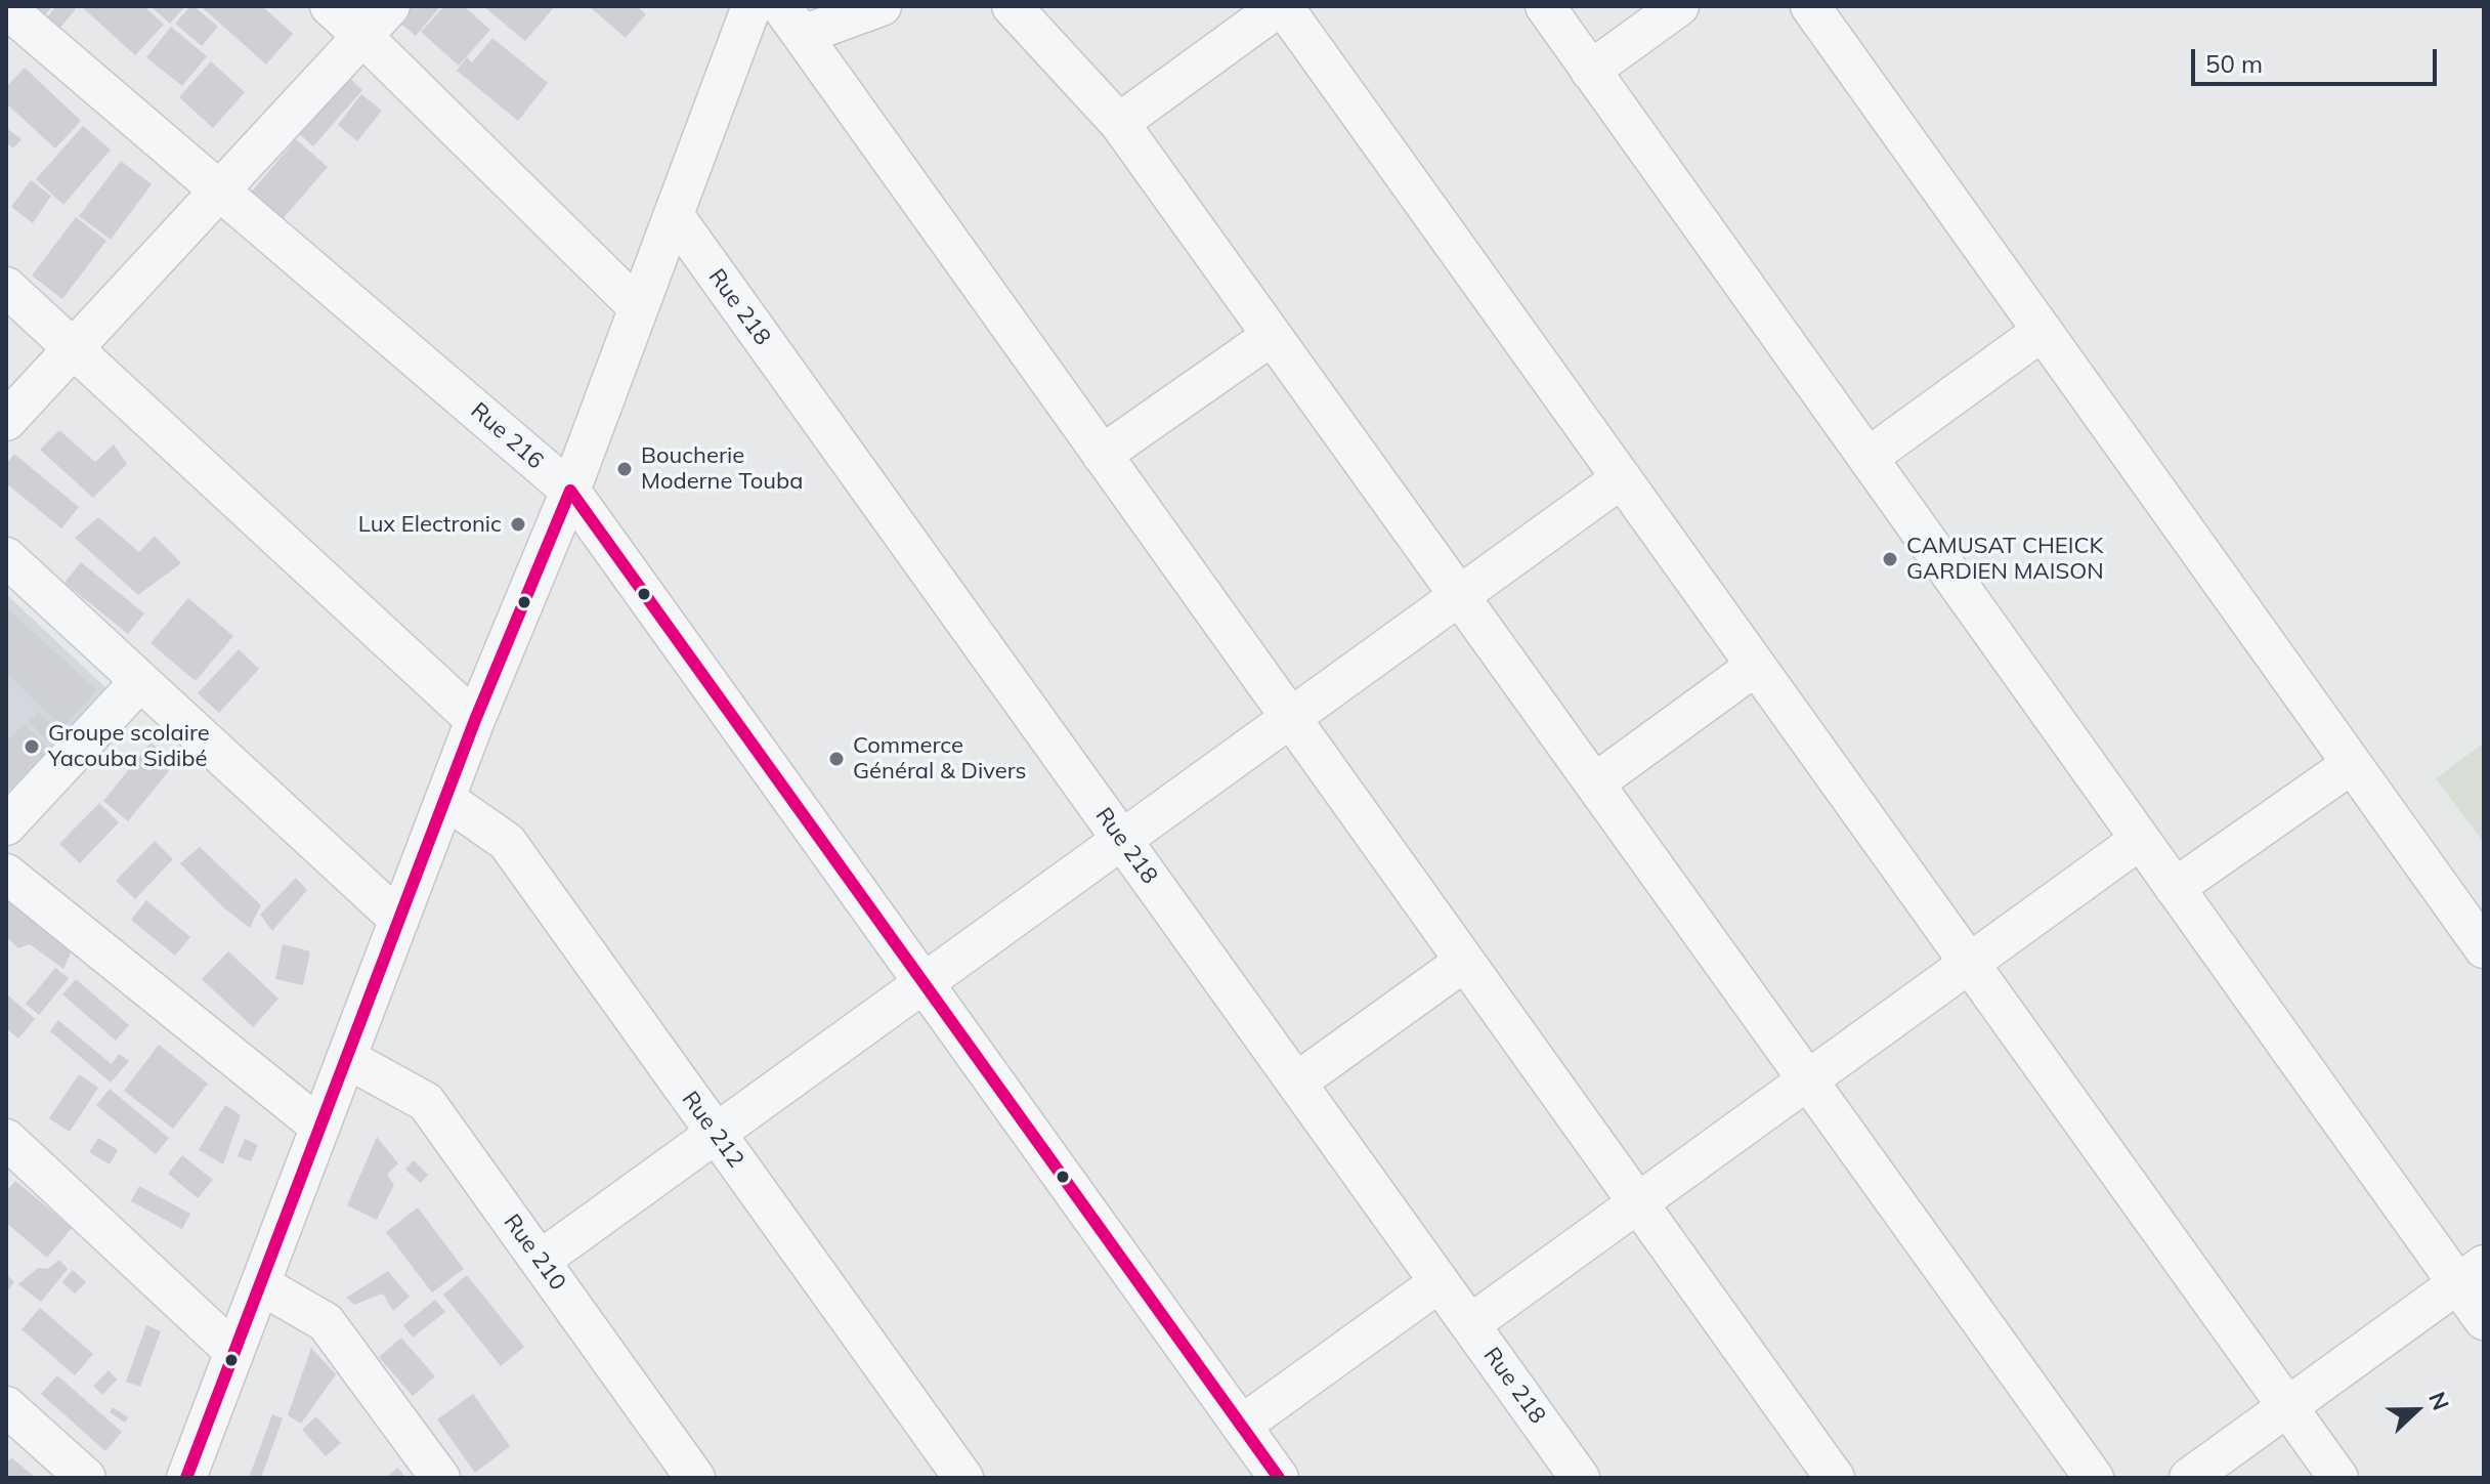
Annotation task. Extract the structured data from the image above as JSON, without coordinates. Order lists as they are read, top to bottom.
{
  "streets": {
    "street": [
      "Rue 218",
      "Rue 216",
      "Rue 212",
      "Rue 210"
    ]
  },
  "places": [
    "Boucherie Moderne Touba",
    "Lux Electronic",
    "CAMUSAT CHEICK GARDIEN MAISON",
    "Groupe scolaire Yacouba Sidibé",
    "Commerce Général & Divers"
  ],
  "scale_bar": "50 m",
  "north": "right"
}
